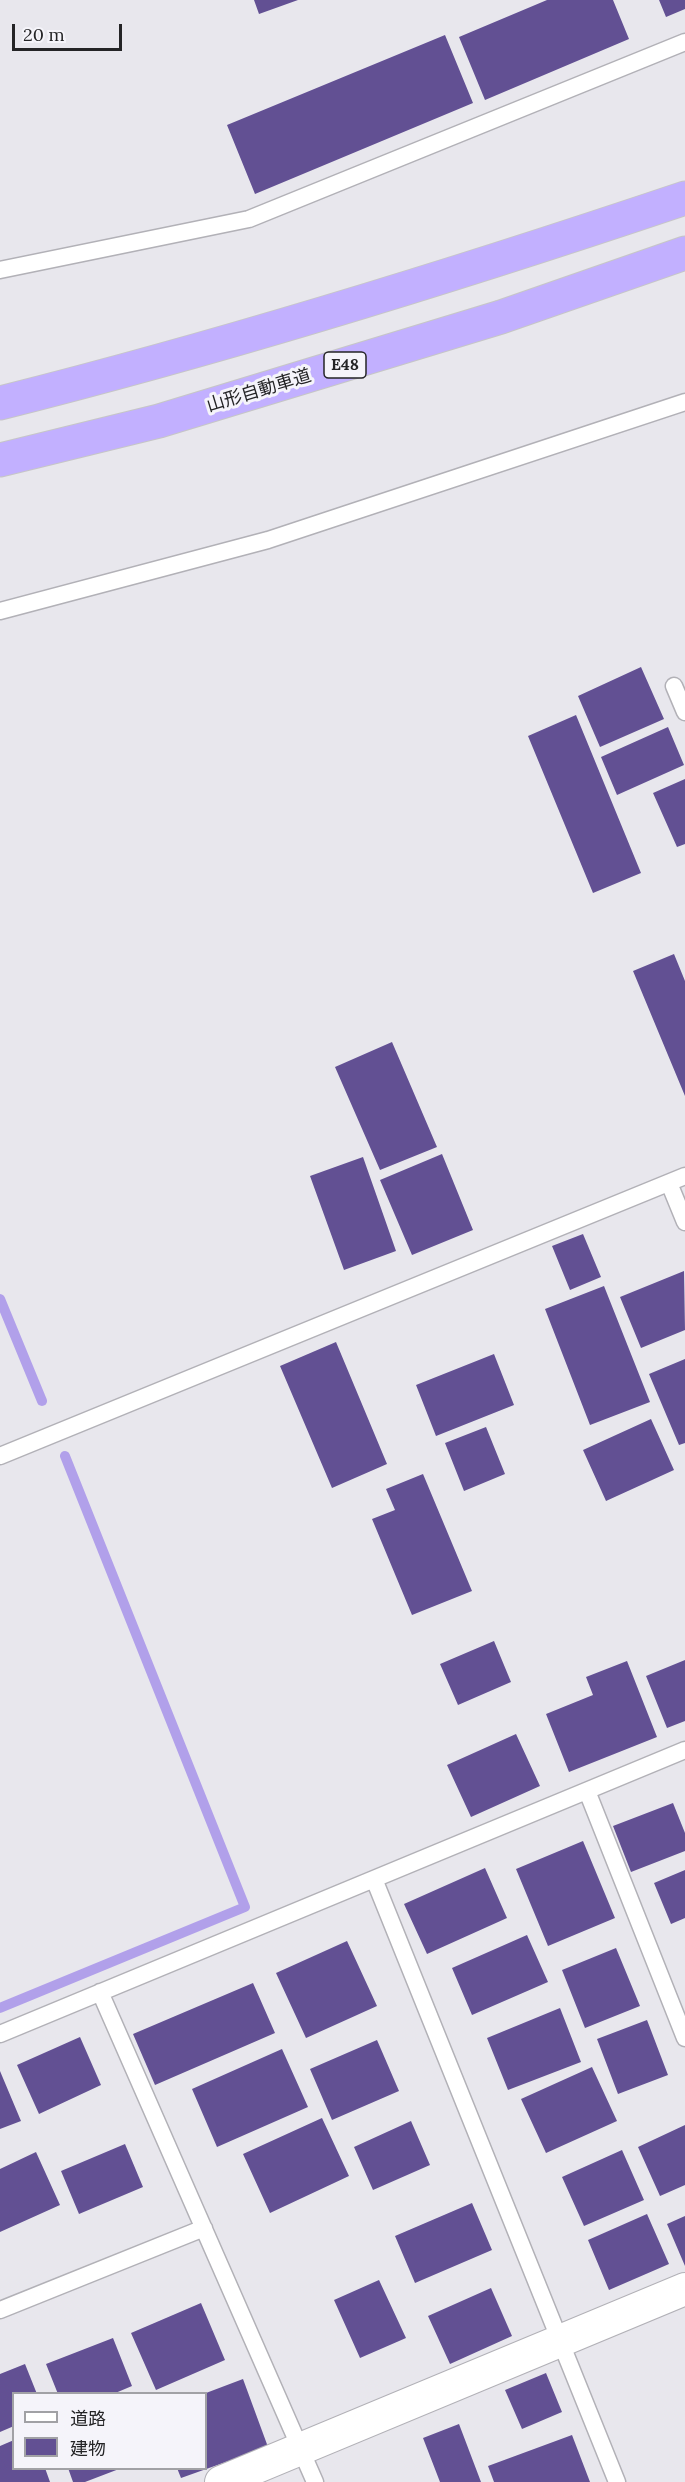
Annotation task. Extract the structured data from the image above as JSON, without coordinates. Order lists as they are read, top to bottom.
{
  "streets": {
    "highway": ["E48", "山形自動車道"]
  },
  "legend": ["道路", "建物"],
  "scale_bar": "20 m"
}
